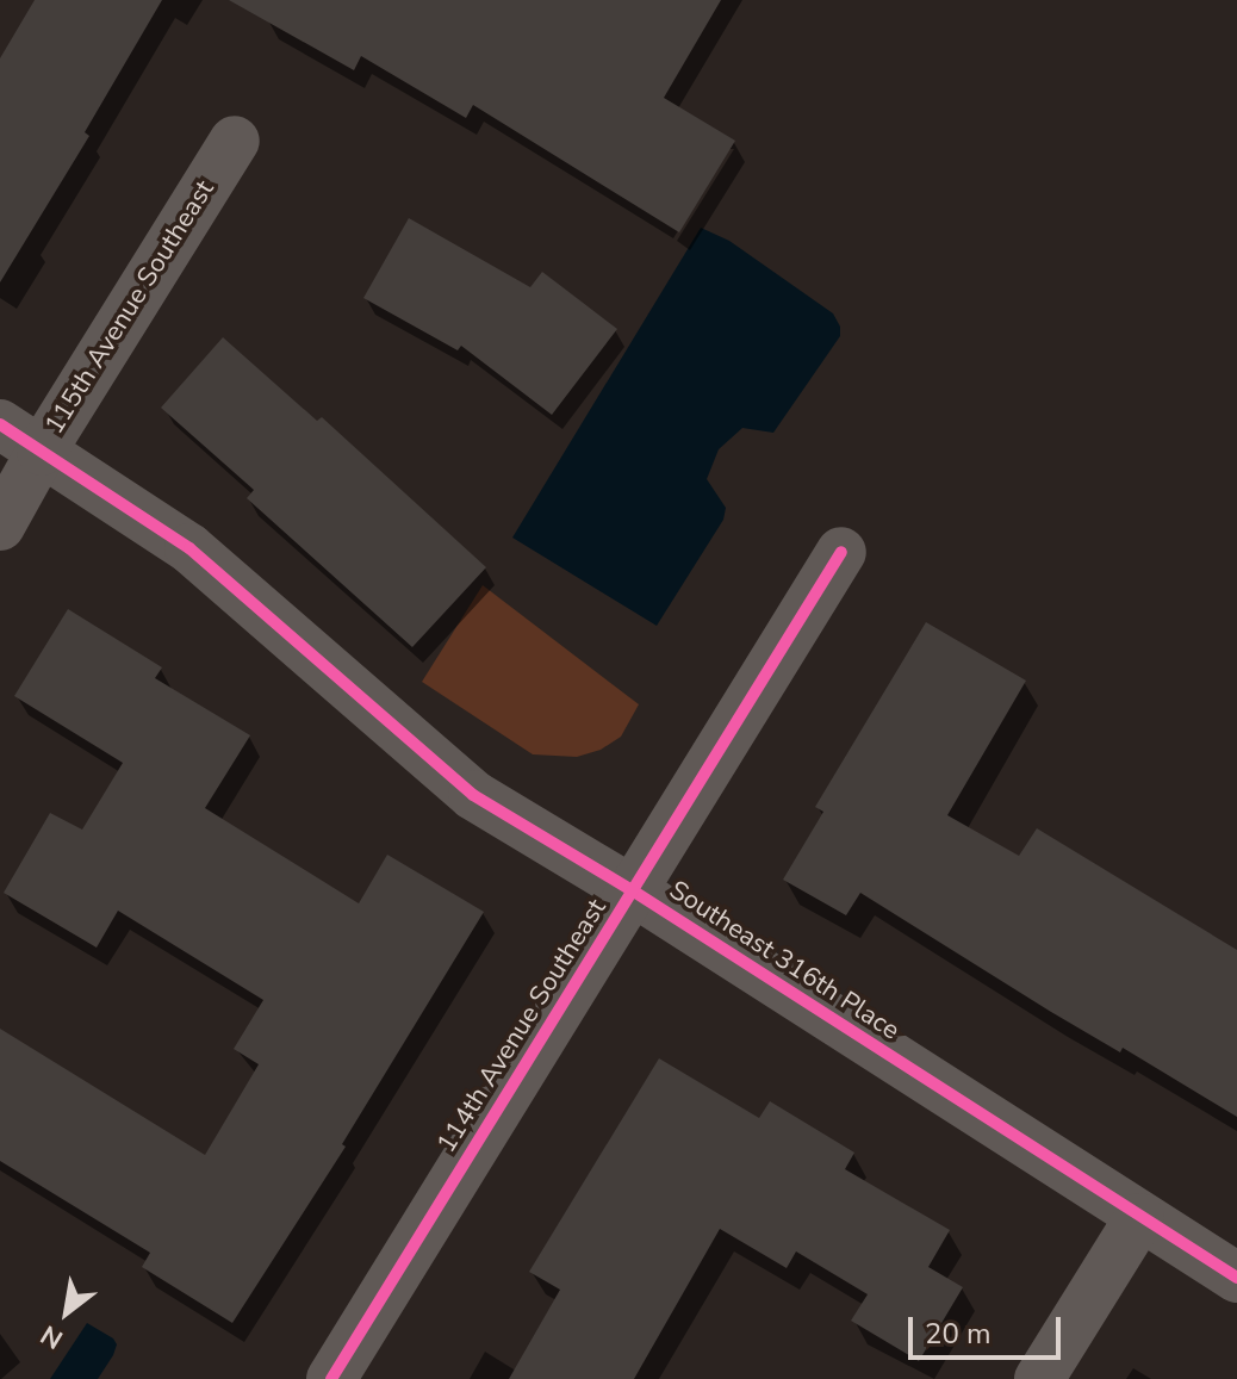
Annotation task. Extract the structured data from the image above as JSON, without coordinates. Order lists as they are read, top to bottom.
{
  "streets": {
    "street": ["115th Avenue Southeast", "Southeast 316th Place", "114th Avenue Southeast"]
  },
  "crossings": [
    ["115th Avenue Southeast", "Southeast 316th Place"],
    ["Southeast 316th Place", "114th Avenue Southeast"]
  ],
  "scale_bar": "20 m",
  "north": "bottom left"
}
